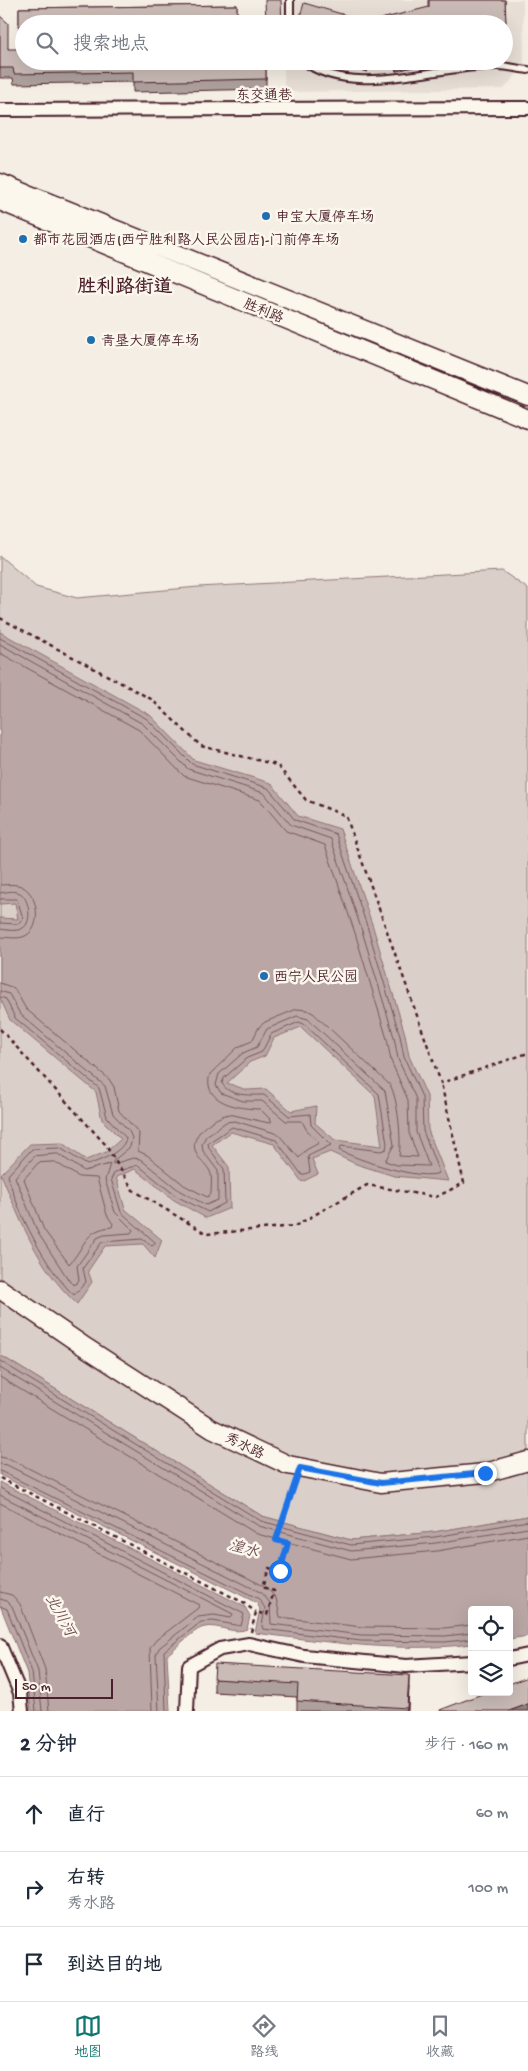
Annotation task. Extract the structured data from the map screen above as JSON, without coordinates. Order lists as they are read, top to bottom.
{
  "streets": {
    "main road": ["胜利路", "秀水路"],
    "street": ["东交通巷"]
  },
  "districts": ["胜利路街道"],
  "water": ["湟水", "北川河"],
  "places": [
    "申宝大厦停车场",
    "都市花园酒店(西宁胜利路人民公园店)-门前停车场",
    "青垦大厦停车场",
    "西宁人民公园"
  ],
  "scale_bar": "50 m",
  "page": {
    "search": "搜索地点",
    "scale": "50 m",
    "heading": ["2 分钟", "步行 · 160 m"],
    "list": [
      ["直行", "60 m"],
      ["右转", "秀水路", "100 m"],
      "到达目的地"
    ],
    "nav": ["地图", "路线", "收藏"]
  }
}
